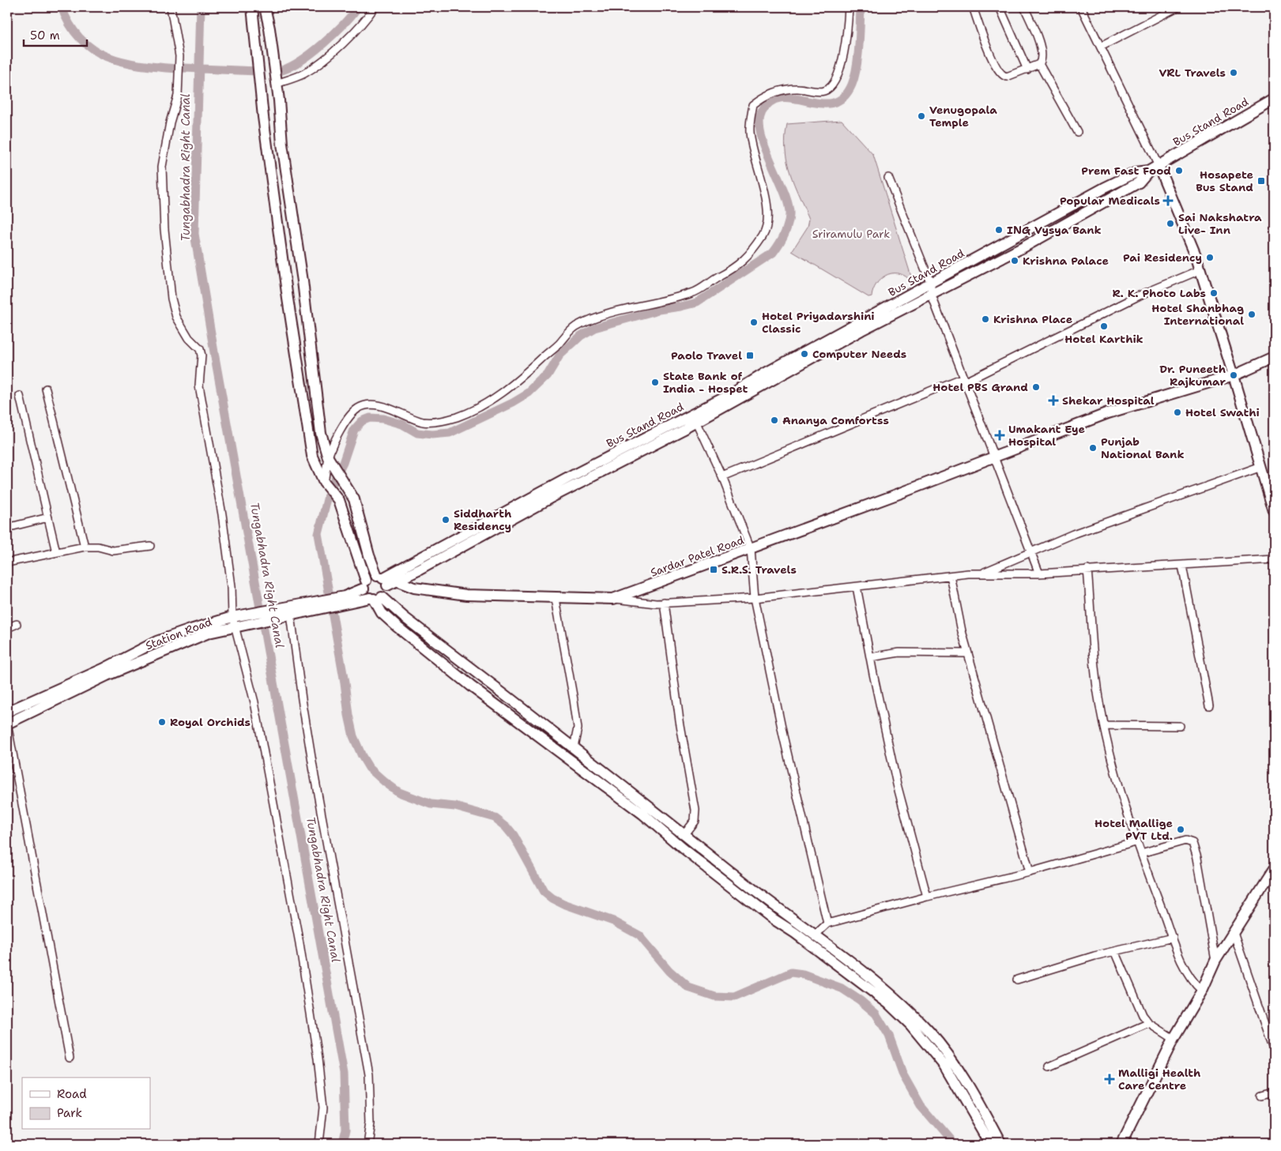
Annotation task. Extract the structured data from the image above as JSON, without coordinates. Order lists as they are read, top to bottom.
{
  "streets": {
    "street": ["Bus Stand Road", "Sardar Patel Road", "Station Road"]
  },
  "crossings": [
    ["Bus Stand Road", "Sardar Patel Road"]
  ],
  "water": ["Tungabhadra Right Canal"],
  "parks": ["Sriramulu Park"],
  "places": {
    "other": [
      "VRL Travels",
      "Venugopala Temple",
      "Prem Fast Food",
      "Sai Nakshatra Live- Inn",
      "ING Vysya Bank",
      "Pai Residency",
      "Krishna Palace",
      "R. K. Photo Labs",
      "Hotel Shanbhag International",
      "Krishna Place",
      "Hotel Priyadarshini Classic",
      "Hotel Karthik",
      "Computer Needs",
      "Dr. Puneeth Rajkumar",
      "State Bank of India - Hospet",
      "Hotel PBS Grand",
      "Hotel Swathi",
      "Ananya Comfortss",
      "Punjab National Bank",
      "Siddharth Residency",
      "Royal Orchids",
      "Hotel Mallige PVT Ltd."
    ],
    "transit": ["Hosapete Bus Stand", "Paolo Travel", "S.R.S. Travels"],
    "health": [
      "Popular Medicals",
      "Shekar Hospital",
      "Umakant Eye Hospital",
      "Malligi Health Care Centre"
    ]
  },
  "legend": ["Road", "Park"],
  "scale_bar": "50 m"
}
